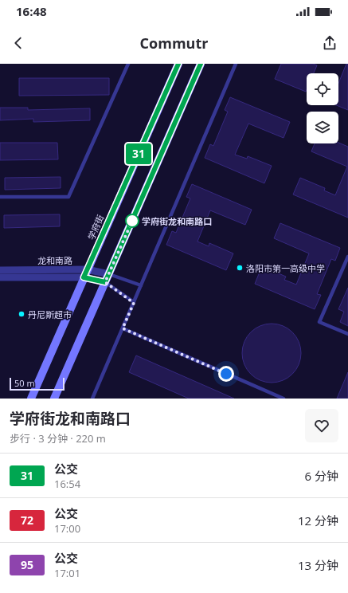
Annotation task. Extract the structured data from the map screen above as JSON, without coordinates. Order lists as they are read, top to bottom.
{
  "streets": {
    "main road": ["学府街"],
    "street": ["龙和南路"]
  },
  "crossings": [
    ["学府街", "龙和南路"]
  ],
  "places": ["学府街龙和南路口", "洛阳市第一高级中学", "丹尼斯超市"],
  "lines": ["bus line 31"],
  "scale_bar": "50 m",
  "page": {
    "status": "16:48",
    "header": "Commutr",
    "on_map": "31",
    "scale": "50 m",
    "heading": ["学府街龙和南路口", "步行 · 3 分钟 · 220 m"],
    "list": [
      {
        "mark": "31",
        "name": "公交",
        "note": "16:54",
        "value": "6 分钟"
      },
      {
        "mark": "72",
        "name": "公交",
        "note": "17:00",
        "value": "12 分钟"
      },
      {
        "mark": "95",
        "name": "公交",
        "note": "17:01",
        "value": "13 分钟"
      }
    ]
  }
}
